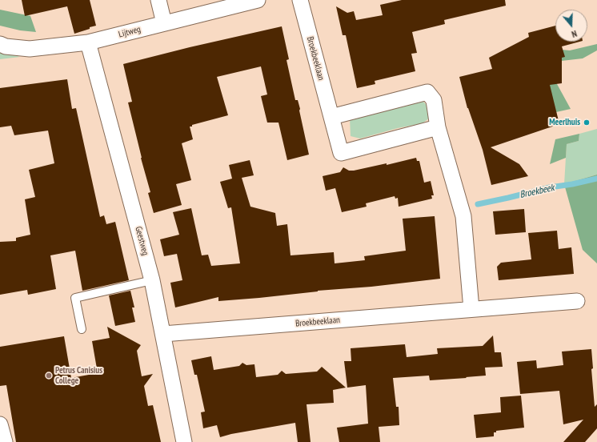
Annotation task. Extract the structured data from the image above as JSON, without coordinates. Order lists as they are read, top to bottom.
{
  "streets": {
    "street": ["Lijtweg", "Broekbeeklaan", "Geestweg"]
  },
  "crossings": [
    ["Lijtweg", "Geestweg"],
    ["Broekbeeklaan", "Geestweg"]
  ],
  "water": ["Broekbeek"],
  "places": ["Meerlhuis", "Petrus Canisius College"],
  "north": "bottom"
}
